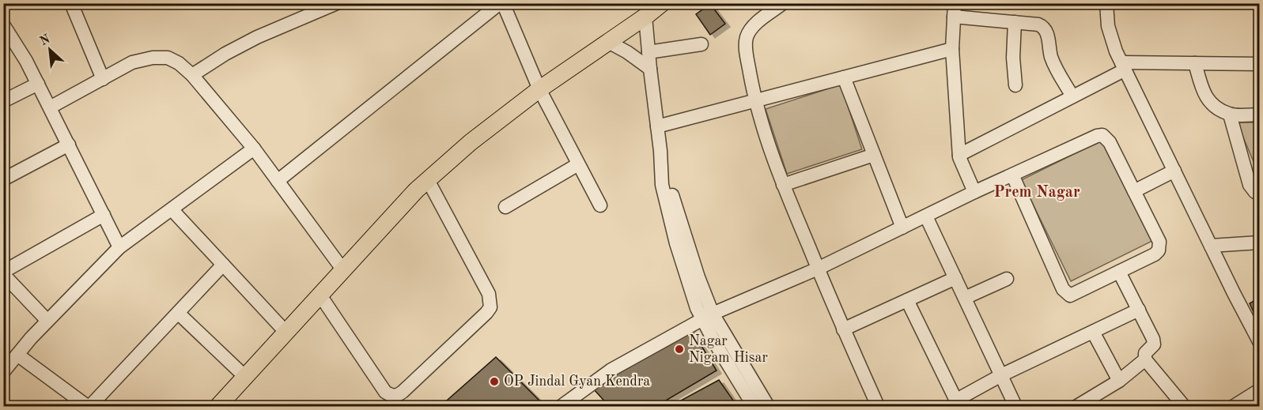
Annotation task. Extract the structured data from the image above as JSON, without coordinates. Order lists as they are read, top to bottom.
{
  "districts": ["Prem Nagar"],
  "places": ["Nagar Nigam Hisar", "OP Jindal Gyan Kendra"],
  "north": "top left"
}
